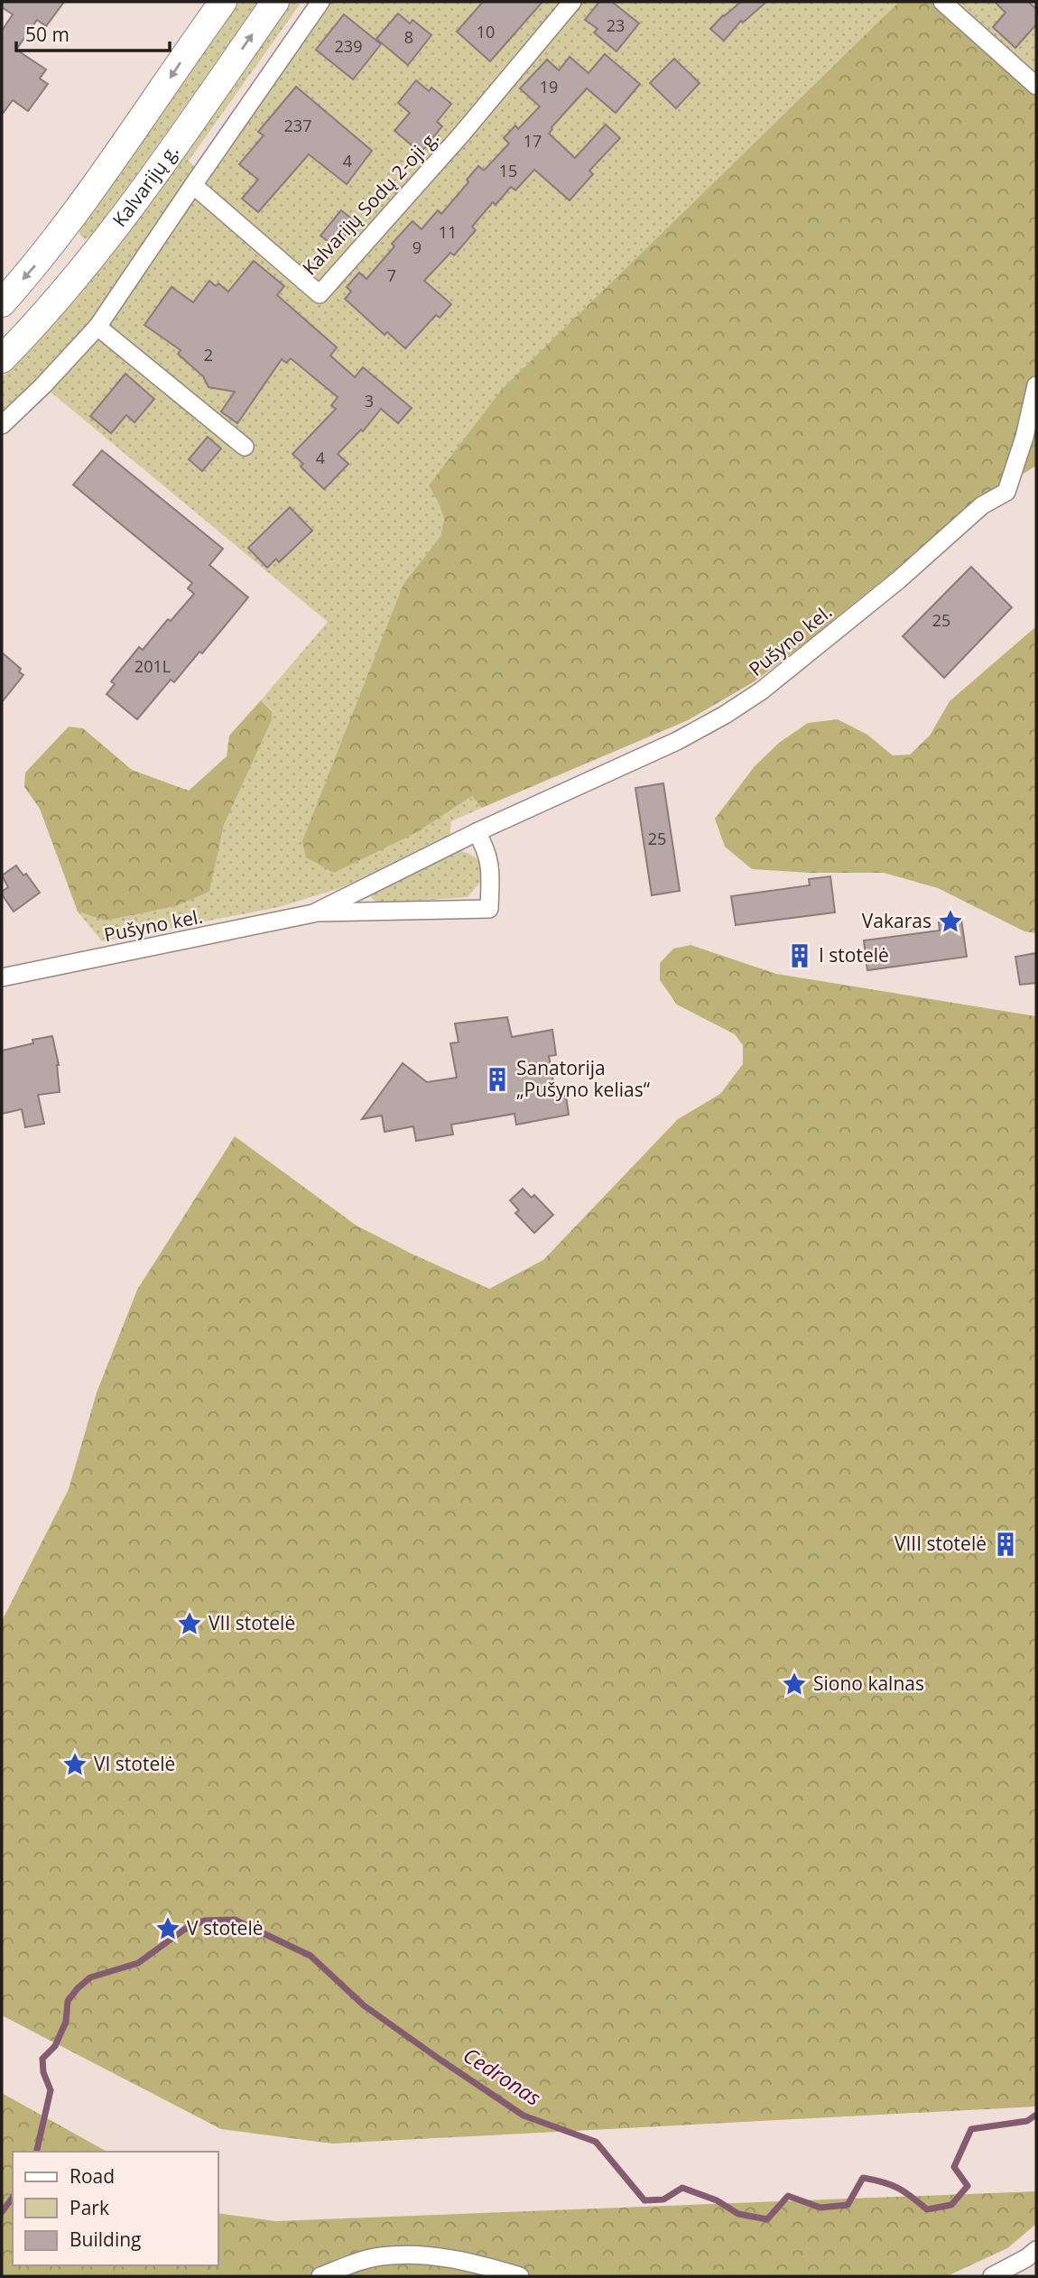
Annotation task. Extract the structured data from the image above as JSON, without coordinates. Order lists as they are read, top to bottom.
{
  "streets": {
    "main road": ["Kalvarijų g."],
    "street": ["Kalvarijų Sodų 2-oji g.", "Pušyno kel."]
  },
  "water": ["Cedronas"],
  "places": {
    "place": [
      "Vakaras",
      "VII stotelė",
      "Siono kalnas",
      "VI stotelė",
      "V stotelė"
    ],
    "building": ["I stotelė", "Sanatorija „Pušyno kelias“", "VIII stotelė"]
  },
  "house_numbers": [
    "23",
    "10",
    "8",
    "239",
    "19",
    "237",
    "17",
    "4",
    "15",
    "11",
    "9",
    "7",
    "2",
    "3",
    "4",
    "25",
    "201L",
    "25"
  ],
  "legend": ["Road", "Park", "Building"],
  "scale_bar": "50 m"
}
